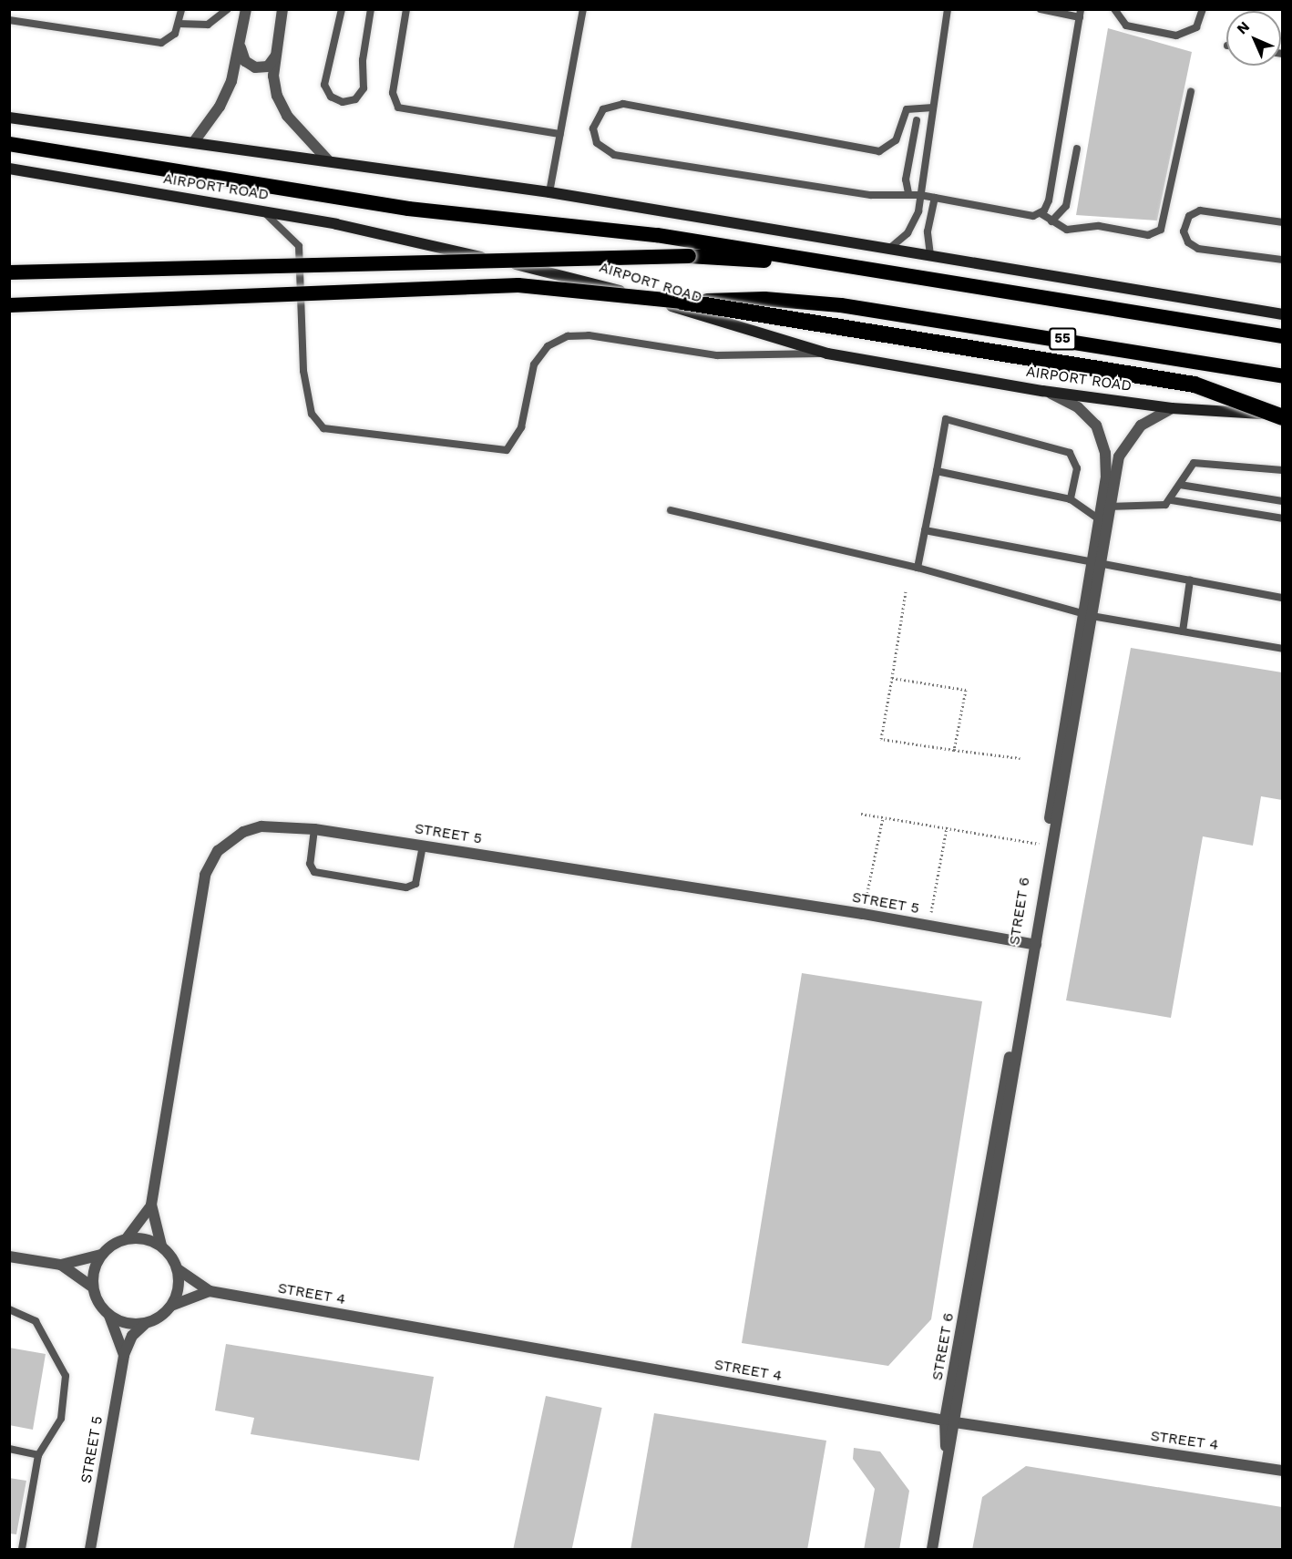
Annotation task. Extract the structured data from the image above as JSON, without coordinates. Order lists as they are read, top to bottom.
{
  "streets": {
    "highway": ["AIRPORT ROAD", "55"],
    "street": ["STREET 5", "STREET 6", "STREET 4"]
  },
  "crossings": [
    ["AIRPORT ROAD", "STREET 6"],
    ["STREET 5", "STREET 6"],
    ["STREET 5", "STREET 4"],
    ["STREET 6", "STREET 4"]
  ],
  "north": "top left"
}
